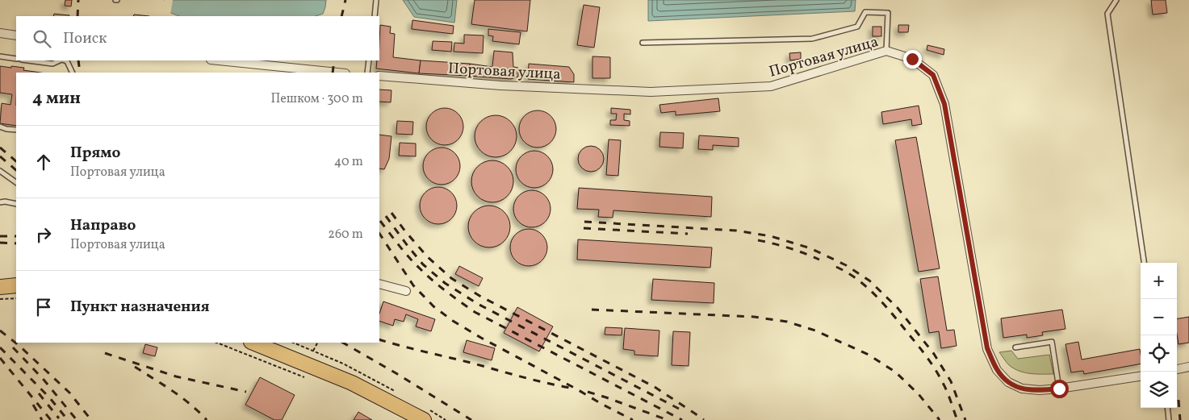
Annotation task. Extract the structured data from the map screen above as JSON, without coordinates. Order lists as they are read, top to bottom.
{
  "streets": {
    "street": ["Портовая улица"]
  },
  "page": {
    "search": "Поиск",
    "heading": ["4 мин", "Пешком · 300 m"],
    "list": [
      ["Прямо", "Портовая улица", "40 m"],
      ["Направо", "Портовая улица", "260 m"],
      "Пункт назначения"
    ],
    "map_buttons": ["+", "−"]
  }
}
